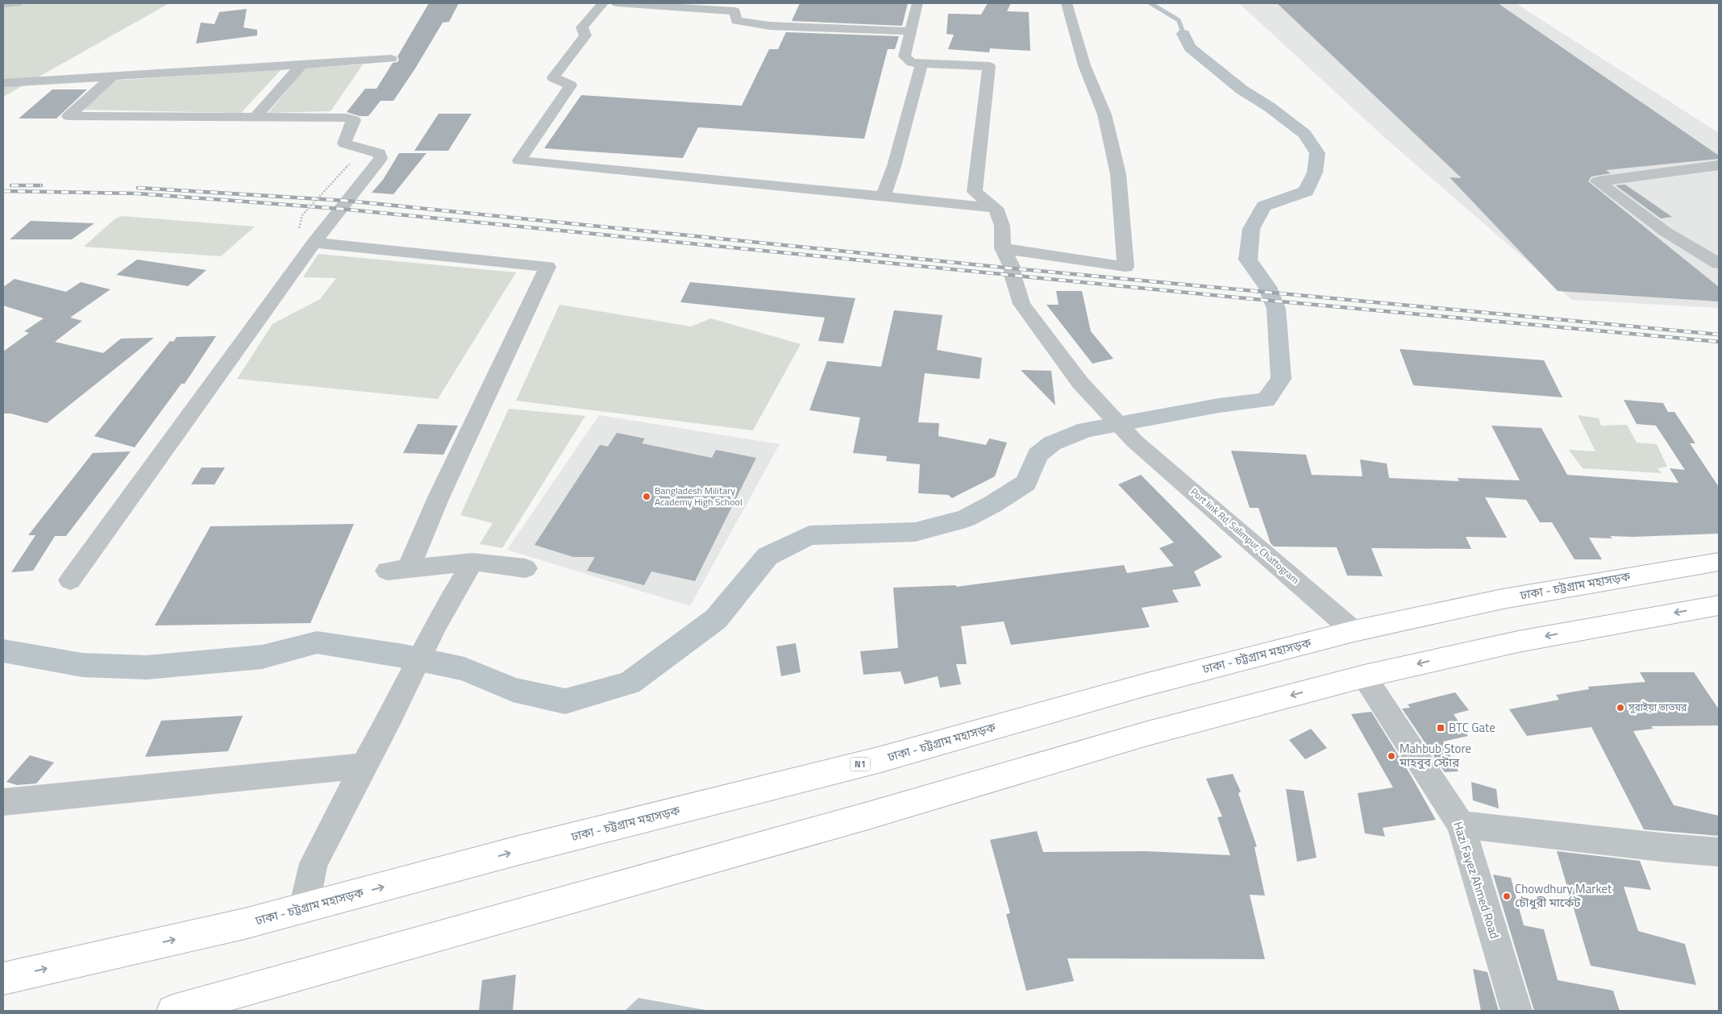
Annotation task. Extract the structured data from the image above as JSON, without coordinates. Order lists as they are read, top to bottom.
{
  "streets": {
    "highway": ["ঢাকা - চট্টগ্রাম মহাসড়ক", "N1"],
    "street": ["Port link Rd, Salimpur, Chattogram", "Hazi Fayez Ahmed Road"]
  },
  "crossings": [
    ["Port link Rd, Salimpur, Chattogram", "ঢাকা - চট্টগ্রাম মহাসড়ক"]
  ],
  "places": {
    "other": [
      "Bangladesh Military Academy High School",
      "সুরাইয়া ভাতঘর",
      "Mahbub Store মাহবুব স্টোর",
      "Chowdhury Market চৌধুরী মার্কেট"
    ],
    "transit": ["BTC Gate"]
  }
}
